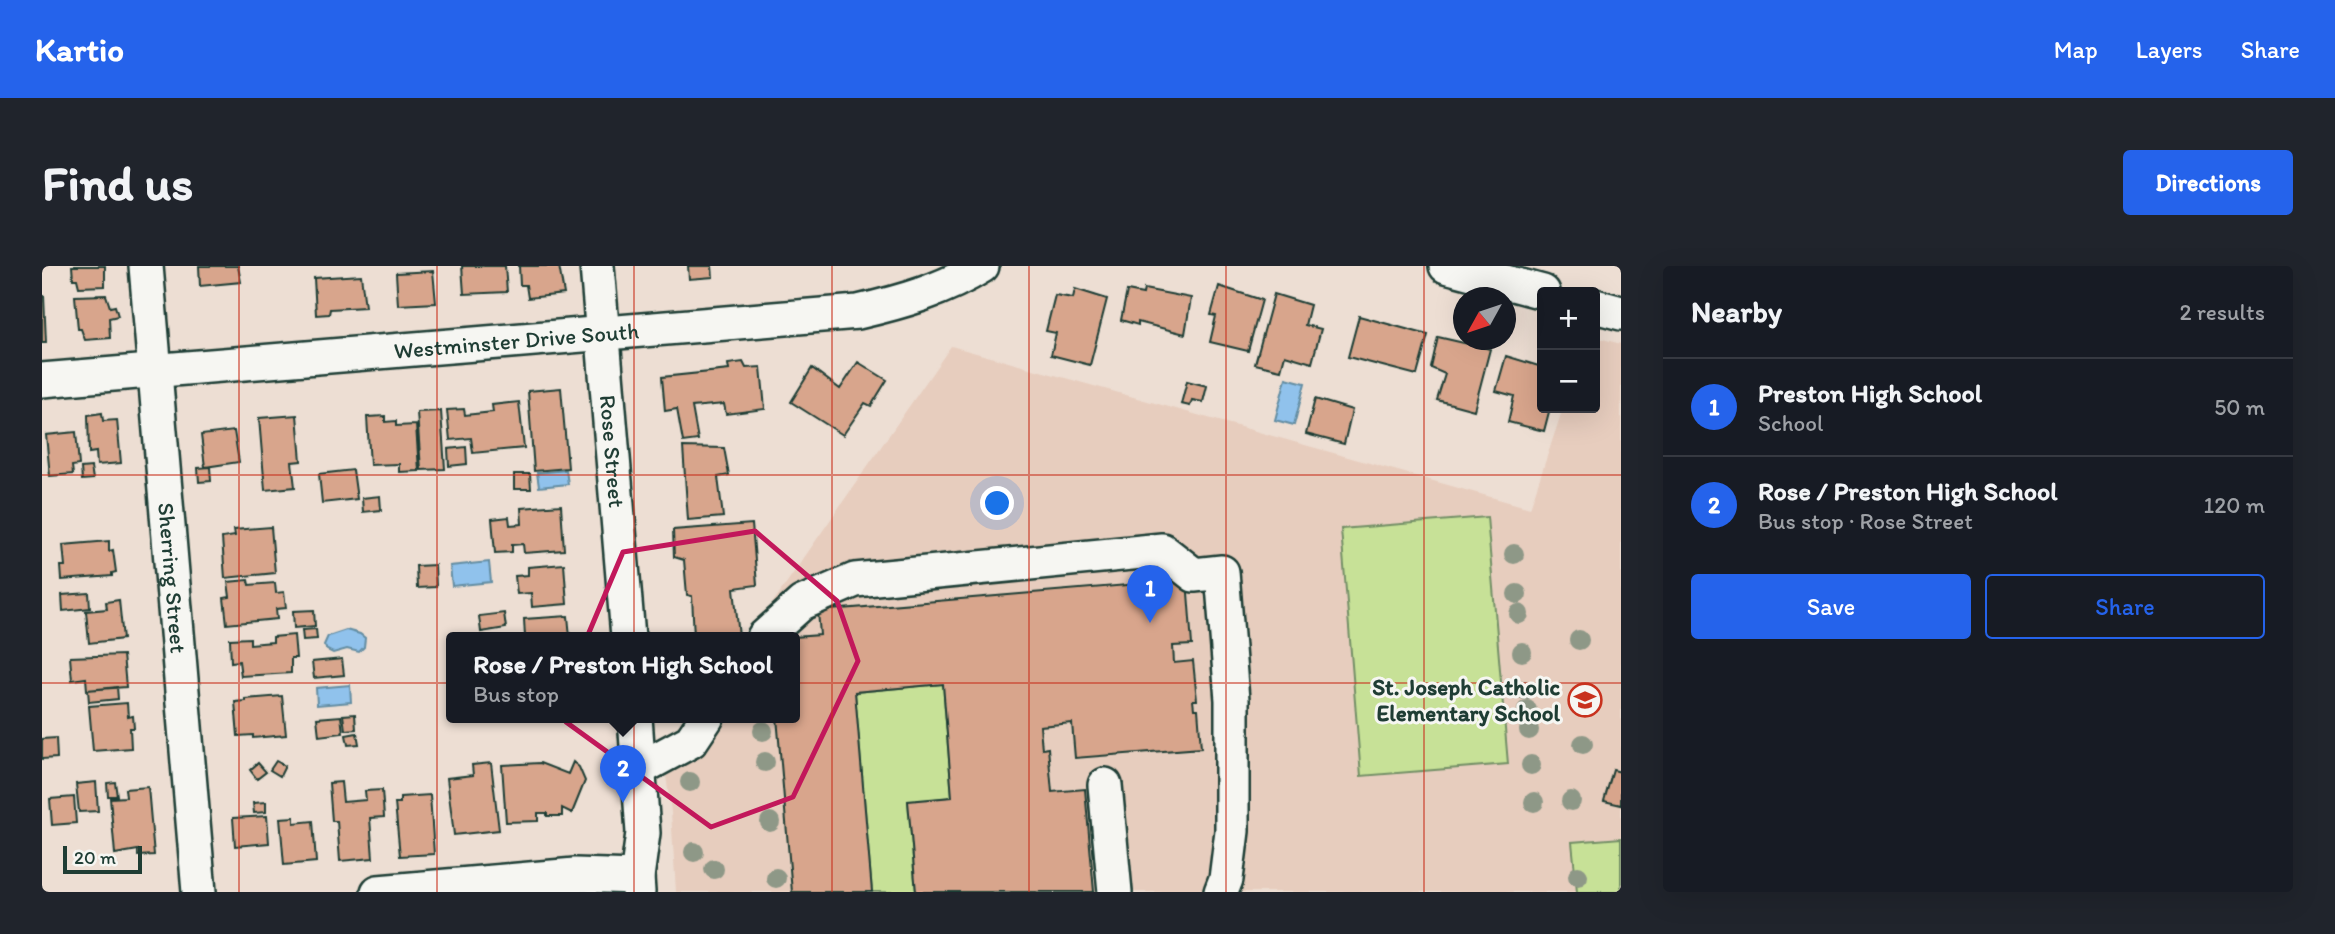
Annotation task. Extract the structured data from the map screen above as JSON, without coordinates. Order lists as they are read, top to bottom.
{
  "streets": {
    "street": ["Westminster Drive South", "Rose Street", "Sherring Street"]
  },
  "crossings": [
    ["Westminster Drive South", "Rose Street"],
    ["Westminster Drive South", "Sherring Street"]
  ],
  "places": {
    "school or university": ["St. Joseph Catholic Elementary School"]
  },
  "scale_bar": "20 m",
  "north": "bottom left",
  "page": {
    "header": "Kartio",
    "nav": ["Map", "Layers", "Share"],
    "buttons": [
      "Directions",
      ["Save", "Share"]
    ],
    "title": "Find us",
    "heading": ["Nearby", "2 results"],
    "map_buttons": ["+", "−"],
    "list": [
      {
        "mark": "1",
        "name": "Preston High School",
        "note": "School",
        "value": "50 m"
      },
      {
        "mark": "2",
        "name": "Rose / Preston High School",
        "note": "Bus stop · Rose Street",
        "value": "120 m"
      }
    ],
    "pins": ["1", "2"],
    "popup": ["Rose / Preston High School", "Bus stop"],
    "scale": "20 m"
  }
}
